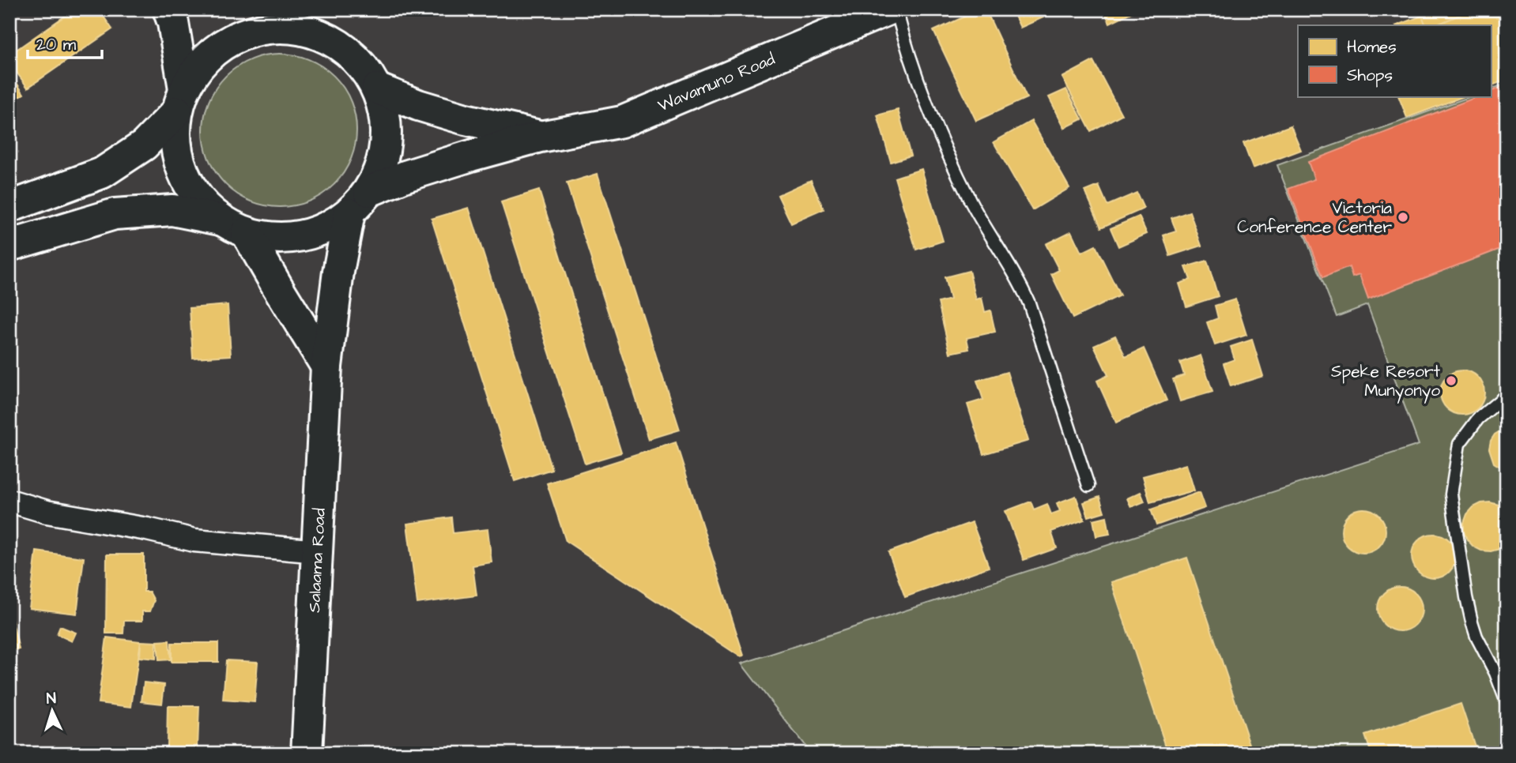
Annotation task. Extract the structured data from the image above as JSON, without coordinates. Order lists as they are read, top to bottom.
{
  "streets": {
    "main road": ["Wavamuno Road", "Salaama Road"]
  },
  "places": ["Victoria Conference Center", "Speke Resort Munyonyo"],
  "legend": ["Homes", "Shops"],
  "scale_bar": "20 m",
  "north": "top"
}
